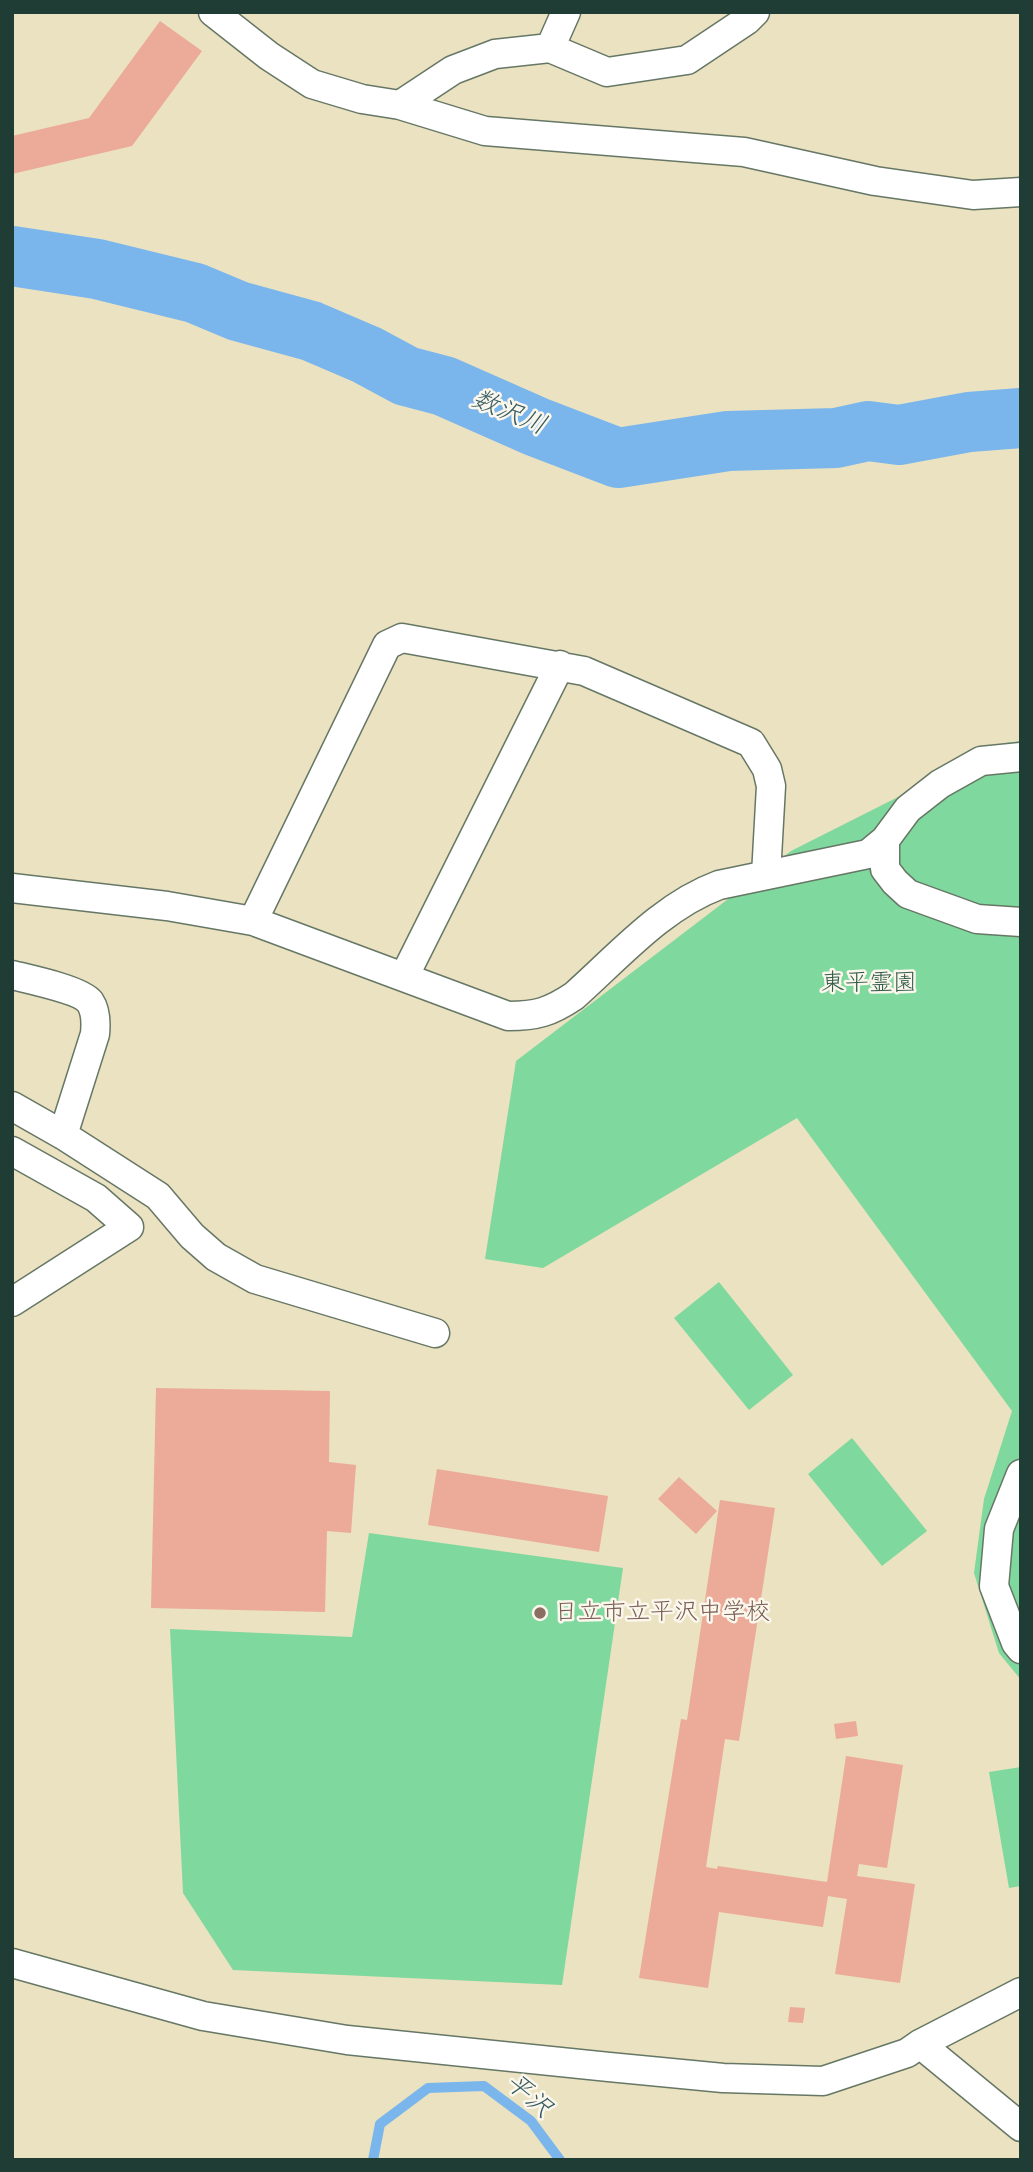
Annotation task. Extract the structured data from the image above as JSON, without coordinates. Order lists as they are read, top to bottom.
{
  "water": ["数沢川", "平沢"],
  "parks": ["東平霊園"],
  "places": ["日立市立平沢中学校"]
}
